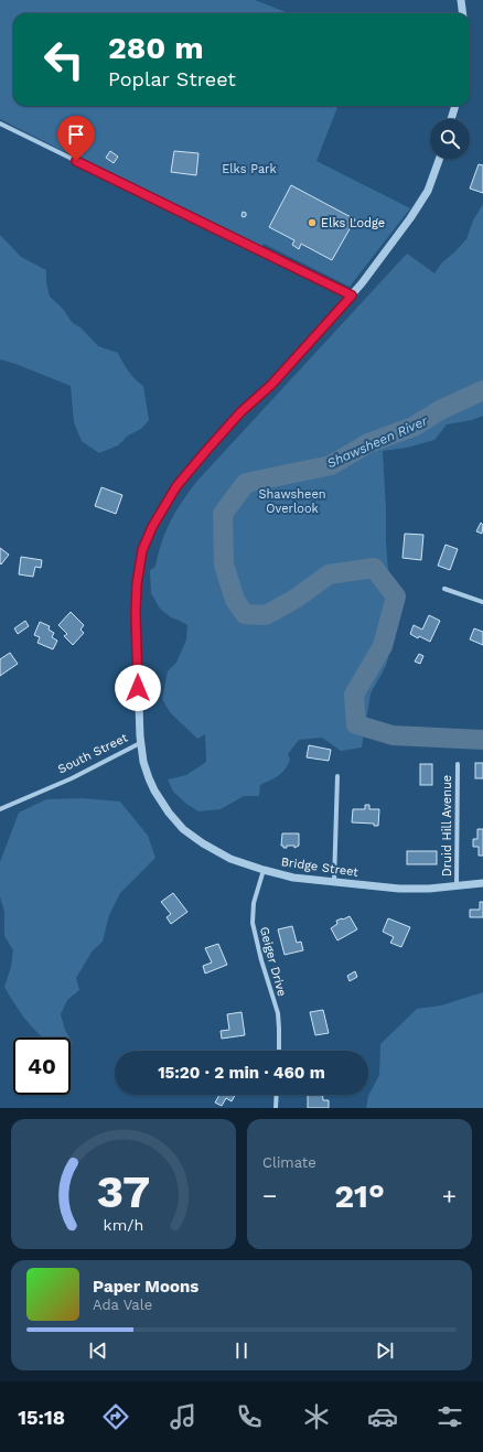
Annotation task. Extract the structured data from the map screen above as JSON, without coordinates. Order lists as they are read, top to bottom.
{
  "streets": {
    "street": [
      "South Street",
      "Druid Hill Avenue",
      "Bridge Street",
      "Geiger Drive"
    ]
  },
  "crossings": [
    ["South Street", "Bridge Street"],
    ["Druid Hill Avenue", "Bridge Street"],
    ["Bridge Street", "Geiger Drive"]
  ],
  "water": ["Shawsheen River"],
  "parks": ["Elks Park", "Shawsheen Overlook"],
  "places": ["Elks Lodge"],
  "page": {
    "turn": ["280 m", "Poplar Street"],
    "limit": "40",
    "trip": "15:20 · 2 min · 460 m",
    "tile": "Climate",
    "heat": ["−", "21°", "+"],
    "song": ["Paper Moons", "Ada Vale"],
    "tabs": "15:18",
    "gauge": ["37", "km/h"]
  }
}
